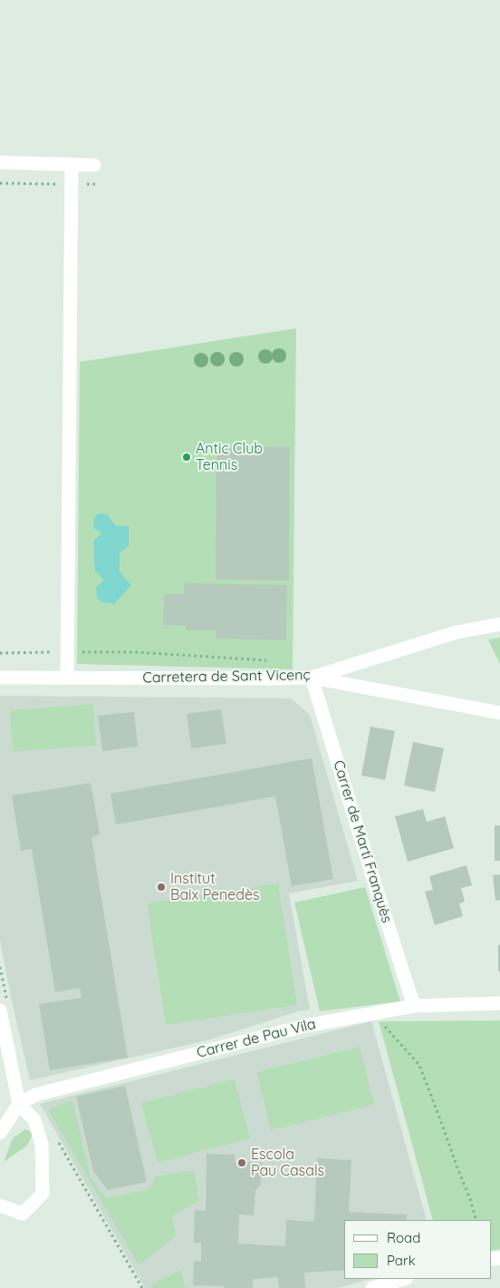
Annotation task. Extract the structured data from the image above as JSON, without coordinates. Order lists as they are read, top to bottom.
{
  "streets": {
    "street": ["Carretera de Sant Vicenç", "Carrer de Martí Franquès", "Carrer de Pau Vila"]
  },
  "crossings": [
    ["Carretera de Sant Vicenç", "Carrer de Martí Franquès"],
    ["Carrer de Martí Franquès", "Carrer de Pau Vila"]
  ],
  "places": ["Antic Club Tennis", "Institut Baix Penedès", "Escola Pau Casals"],
  "legend": ["Road", "Park"]
}
